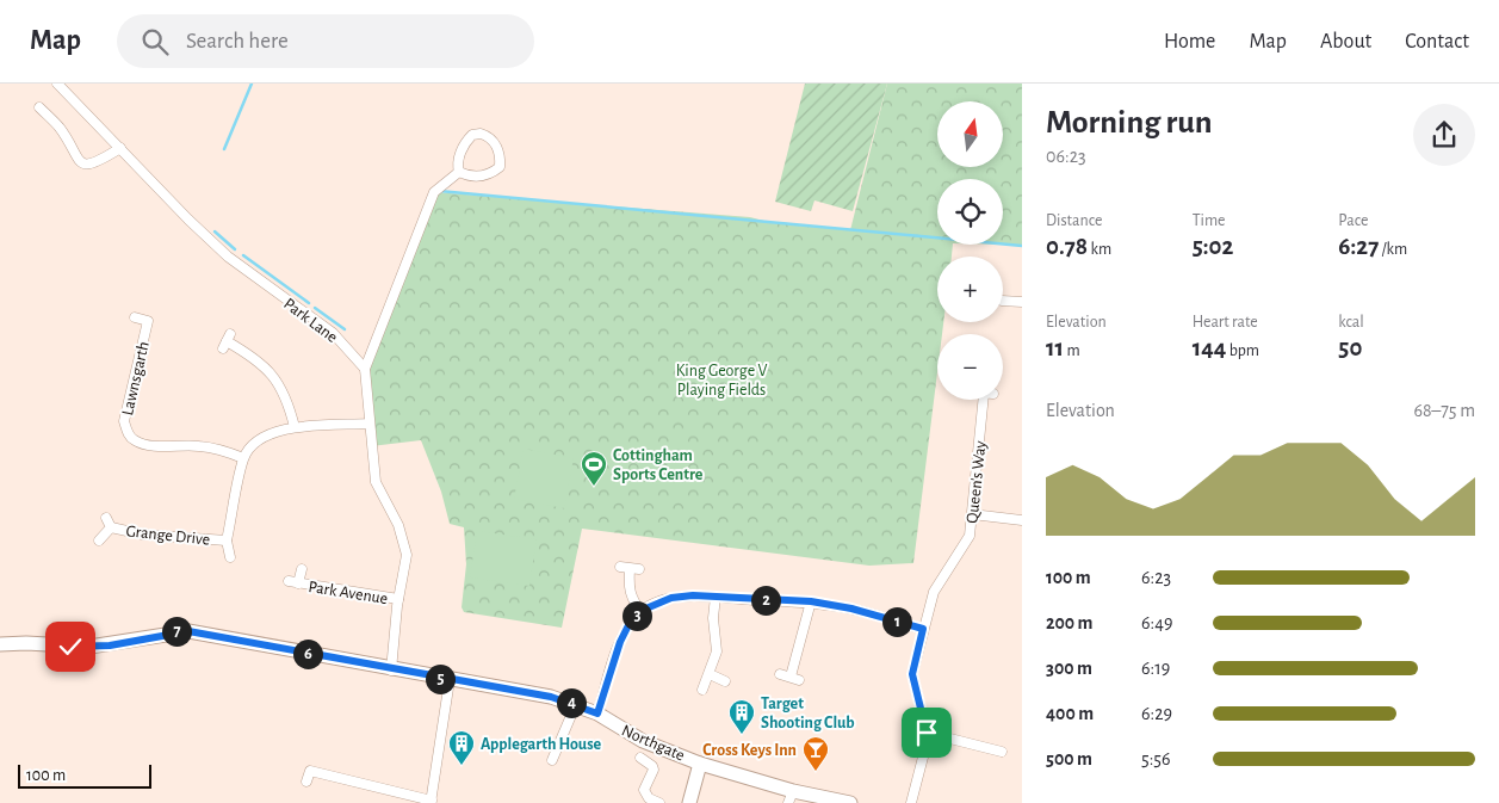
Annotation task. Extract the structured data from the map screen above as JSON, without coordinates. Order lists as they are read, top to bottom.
{
  "streets": {
    "street": [
      "Park Lane",
      "Lawnsgarth",
      "Queen's Way",
      "Grange Drive",
      "Park Avenue",
      "Northgate"
    ]
  },
  "crossings": [
    ["Lawnsgarth", "Grange Drive"]
  ],
  "parks": ["King George V Playing Fields"],
  "places": {
    "sports": ["Cottingham Sports Centre"],
    "building": ["Target Shooting Club", "Applegarth House"],
    "bar": ["Cross Keys Inn"]
  },
  "scale_bar": "100 m",
  "north": "top",
  "page": {
    "header": "Map",
    "search": "Search here",
    "nav": [
      "Home",
      "Map",
      "About",
      "Contact"
    ],
    "heading": ["Morning run", "06:23"],
    "map_buttons": ["+", "−"],
    "stats": [
      ["Distance", "0.78 km"],
      ["Time", "5:02"],
      ["Pace", "6:27 /km"],
      ["Elevation", "11 m"],
      ["Heart rate", "144 bpm"],
      ["kcal", "50"]
    ],
    "chart": ["Elevation", "68–75 m"],
    "list": [
      {
        "name": "100 m",
        "note": "6:23"
      },
      {
        "name": "200 m",
        "note": "6:49"
      },
      {
        "name": "300 m",
        "note": "6:19"
      },
      {
        "name": "400 m",
        "note": "6:29"
      },
      {
        "name": "500 m",
        "note": "5:56"
      }
    ],
    "pins": [
      "2",
      "3",
      "1",
      "7",
      "6",
      "5",
      "4"
    ],
    "scale": "100 m"
  }
}
